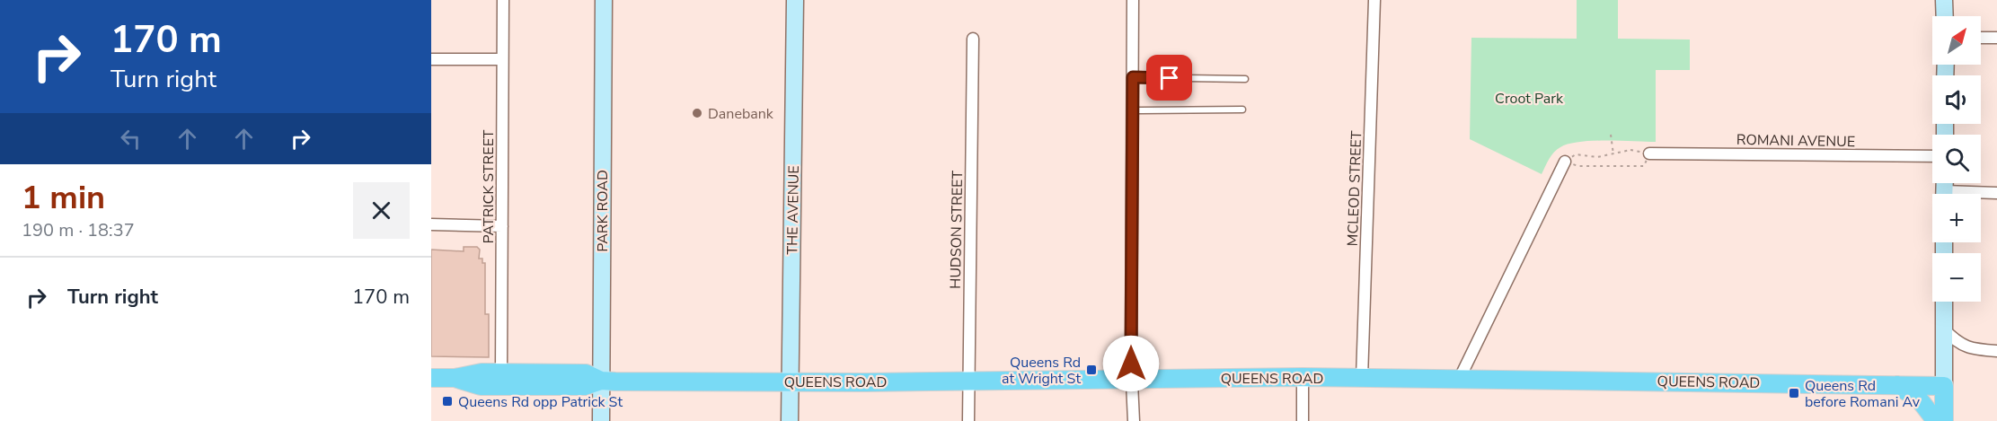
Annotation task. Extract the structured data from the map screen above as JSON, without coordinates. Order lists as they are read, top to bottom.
{
  "streets": {
    "main road": ["QUEENS ROAD"],
    "street": [
      "ROMANI AVENUE",
      "PATRICK STREET",
      "MCLEOD STREET",
      "THE AVENUE",
      "PARK ROAD",
      "HUDSON STREET"
    ]
  },
  "crossings": [
    ["PATRICK STREET", "QUEENS ROAD"],
    ["MCLEOD STREET", "QUEENS ROAD"],
    ["THE AVENUE", "QUEENS ROAD"],
    ["PARK ROAD", "QUEENS ROAD"],
    ["HUDSON STREET", "QUEENS ROAD"]
  ],
  "parks": ["Croot Park"],
  "places": {
    "other": ["Danebank"],
    "transit": ["Queens Rd at Wright St", "Queens Rd before Romani Av", "Queens Rd opp Patrick St"]
  },
  "north": "top right",
  "page": {
    "turn": ["170 m", "Turn right"],
    "map_buttons": ["+", "−"],
    "heading": ["1 min", "190 m · 18:37"],
    "list": [
      {
        "name": "Turn right",
        "value": "170 m"
      }
    ]
  }
}
